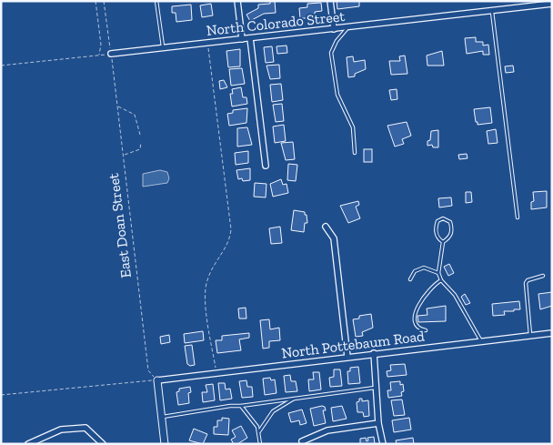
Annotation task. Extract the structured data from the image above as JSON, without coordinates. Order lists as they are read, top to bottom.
{
  "streets": {
    "street": ["North Colorado Street", "North Pottebaum Road"],
    "path": ["East Doan Street"]
  },
  "crossings": [
    ["North Colorado Street", "East Doan Street"],
    ["East Doan Street", "North Pottebaum Road"]
  ]
}
